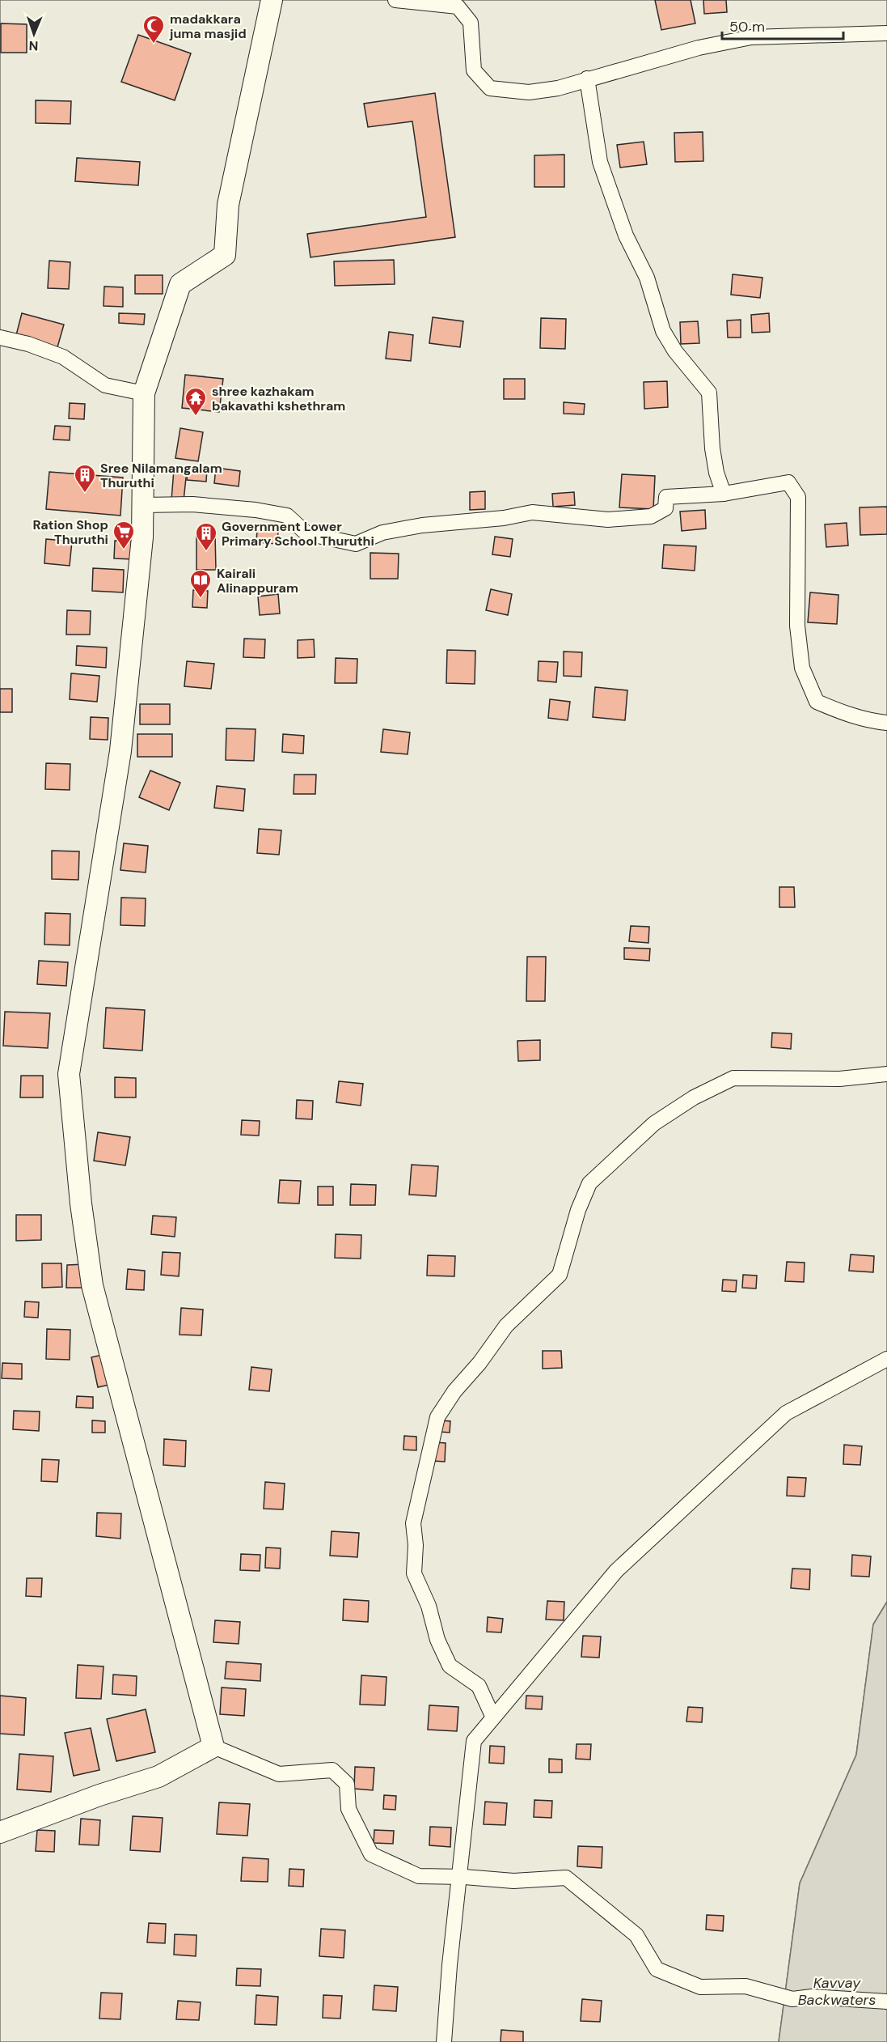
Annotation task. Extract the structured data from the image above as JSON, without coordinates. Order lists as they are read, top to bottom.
{
  "water": ["Kavvay Backwaters"],
  "places": {
    "mosque": ["madakkara juma masjid"],
    "temple": ["shree kazhakam bakavathi kshethram"],
    "building": ["Sree Nilamangalam Thuruthi", "Government Lower Primary School Thuruthi"],
    "supermarket": ["Ration Shop Thuruthi"],
    "library": ["Kairali Alinappuram"]
  },
  "scale_bar": "50 m",
  "north": "bottom"
}
